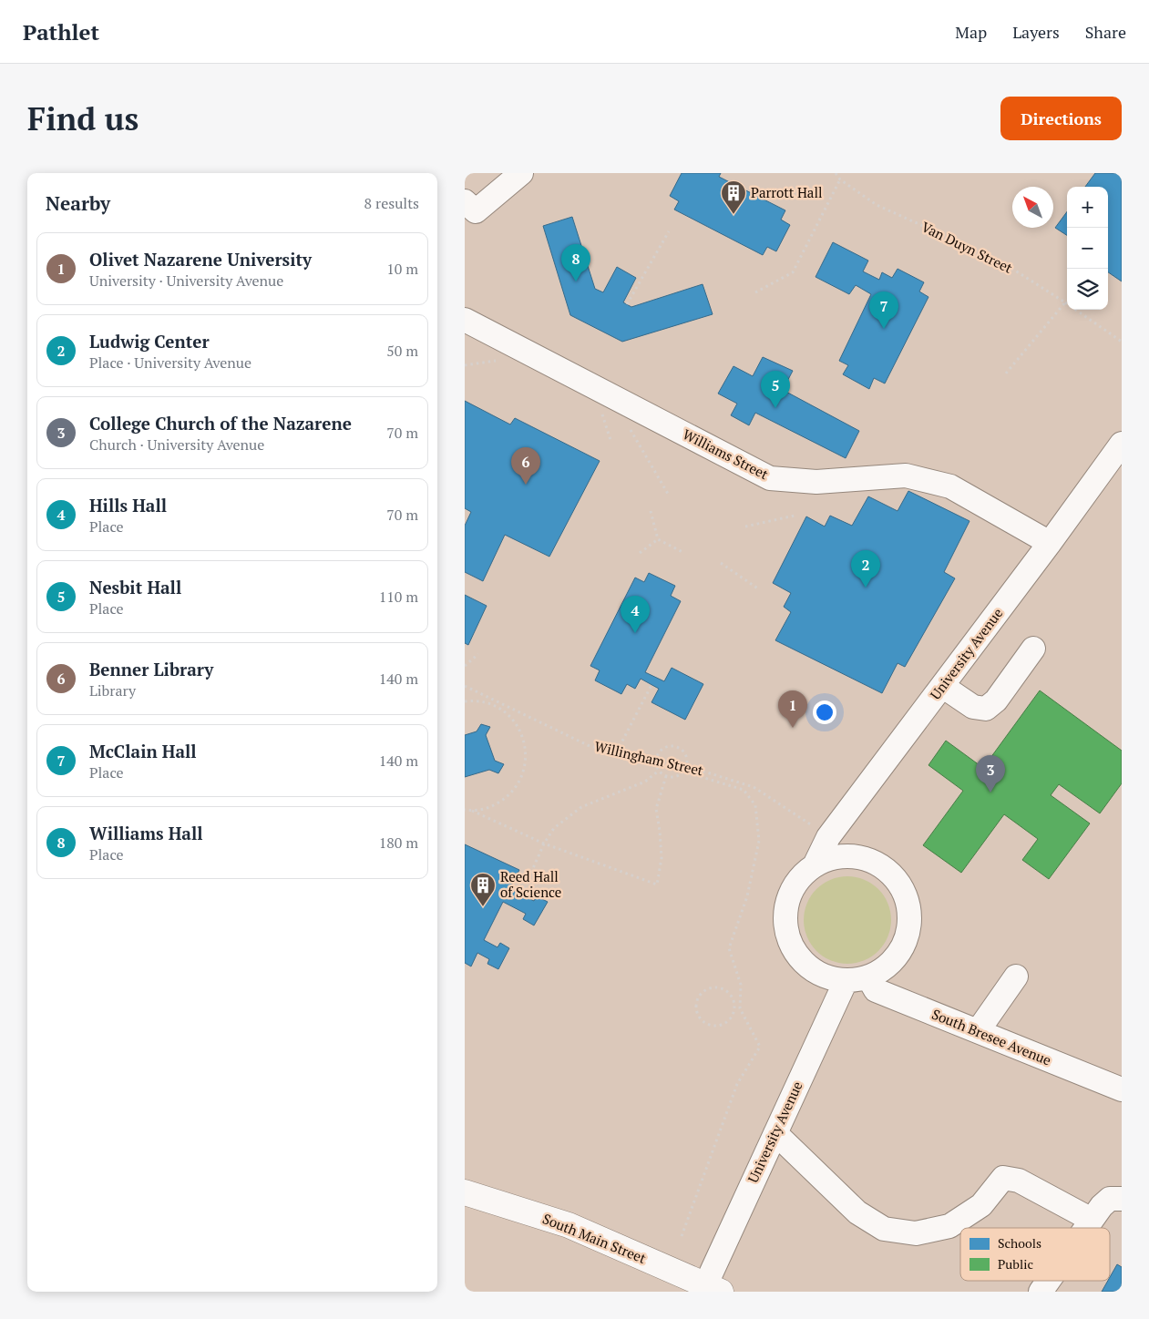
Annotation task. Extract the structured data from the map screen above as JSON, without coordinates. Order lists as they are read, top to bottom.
{
  "streets": {
    "main road": ["South Main Street"],
    "street": ["Williams Street", "University Avenue", "South Bresee Avenue"],
    "path": ["Van Duyn Street", "Willingham Street"]
  },
  "crossings": [
    ["Williams Street", "University Avenue"],
    ["University Avenue", "Willingham Street"],
    ["University Avenue", "South Bresee Avenue"],
    ["University Avenue", "South Main Street"]
  ],
  "places": {
    "building": ["Parrott Hall", "Reed Hall of Science"]
  },
  "legend": ["Schools", "Public"],
  "north": "top left",
  "page": {
    "header": "Pathlet",
    "nav": ["Map", "Layers", "Share"],
    "buttons": "Directions",
    "title": "Find us",
    "heading": ["Nearby", "8 results"],
    "map_buttons": ["+", "−"],
    "list": [
      {
        "mark": "1",
        "name": "Olivet Nazarene University",
        "note": "University · University Avenue",
        "value": "10 m"
      },
      {
        "mark": "2",
        "name": "Ludwig Center",
        "note": "Place · University Avenue",
        "value": "50 m"
      },
      {
        "mark": "3",
        "name": "College Church of the Nazarene",
        "note": "Church · University Avenue",
        "value": "70 m"
      },
      {
        "mark": "4",
        "name": "Hills Hall",
        "note": "Place",
        "value": "70 m"
      },
      {
        "mark": "5",
        "name": "Nesbit Hall",
        "note": "Place",
        "value": "110 m"
      },
      {
        "mark": "6",
        "name": "Benner Library",
        "note": "Library",
        "value": "140 m"
      },
      {
        "mark": "7",
        "name": "McClain Hall",
        "note": "Place",
        "value": "140 m"
      },
      {
        "mark": "8",
        "name": "Williams Hall",
        "note": "Place",
        "value": "180 m"
      }
    ],
    "pins": [
      "8",
      "7",
      "5",
      "6",
      "2",
      "4",
      "1",
      "3"
    ]
  }
}
